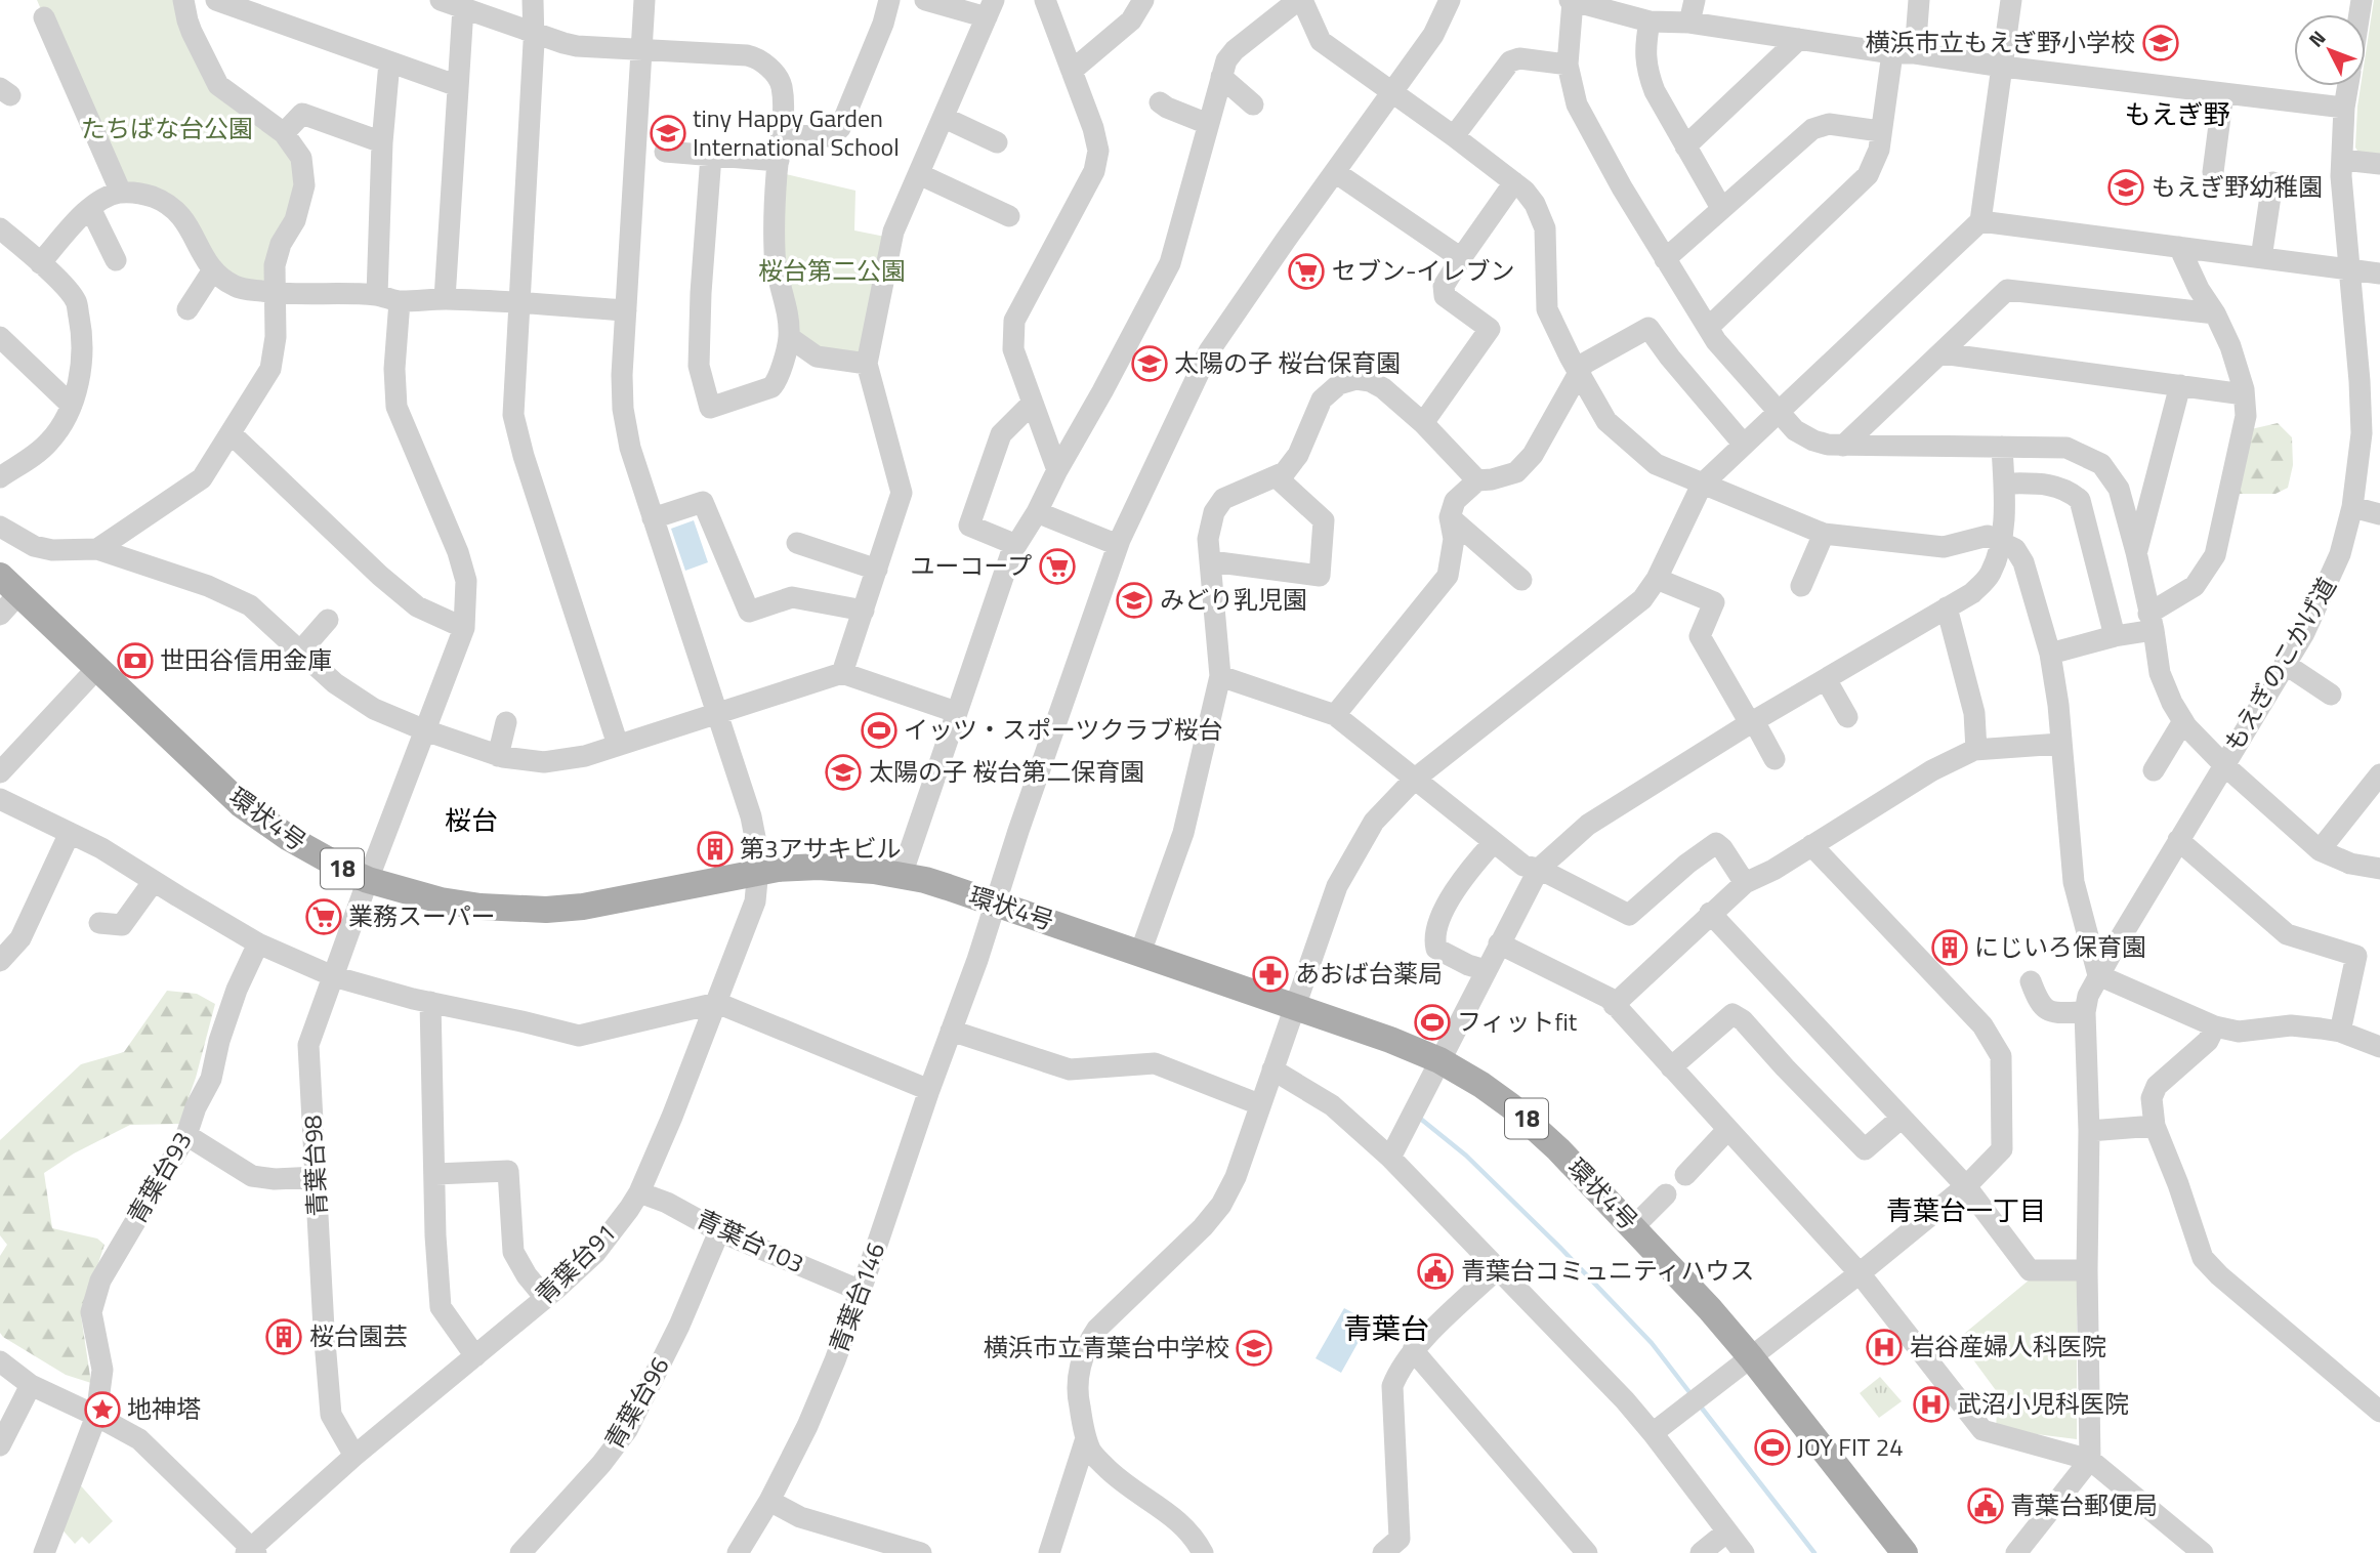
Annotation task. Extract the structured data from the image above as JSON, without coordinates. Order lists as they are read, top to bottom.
{
  "streets": {
    "main road": ["環状4号", "18"],
    "street": [
      "もえぎのこかげ道",
      "青葉台98",
      "青葉台93",
      "青葉台103",
      "青葉台91",
      "青葉台146",
      "青葉台96"
    ]
  },
  "crossings": [
    ["環状4号", "青葉台98"],
    ["環状4号", "青葉台91"],
    ["環状4号", "青葉台146"],
    ["青葉台98", "青葉台91"],
    ["青葉台103", "青葉台91"],
    ["青葉台103", "青葉台146"],
    ["青葉台103", "青葉台96"]
  ],
  "districts": [
    "もえぎ野",
    "桜台",
    "青葉台一丁目",
    "青葉台"
  ],
  "parks": ["たちばな台公園", "桜台第二公園"],
  "places": {
    "school or university": [
      "横浜市立もえぎ野小学校",
      "tiny Happy Garden International School",
      "もえぎ野幼稚園",
      "太陽の子 桜台保育園",
      "みどり乳児園",
      "太陽の子 桜台第二保育園",
      "横浜市立青葉台中学校"
    ],
    "supermarket": ["セブン-イレブン", "ユーコープ", "業務スーパー"],
    "bank": ["世田谷信用金庫"],
    "sports": ["イッツ・スポーツクラブ桜台", "フィットfit", "JOY FIT 24"],
    "building": ["第3アサキビル", "にじいろ保育園", "桜台園芸"],
    "pharmacy": ["あおば台薬局"],
    "public building": ["青葉台コミュニティハウス", "青葉台郵便局"],
    "hospital": ["岩谷産婦人科医院", "武沼小児科医院"],
    "place": ["地神塔"]
  },
  "north": "top left"
}
